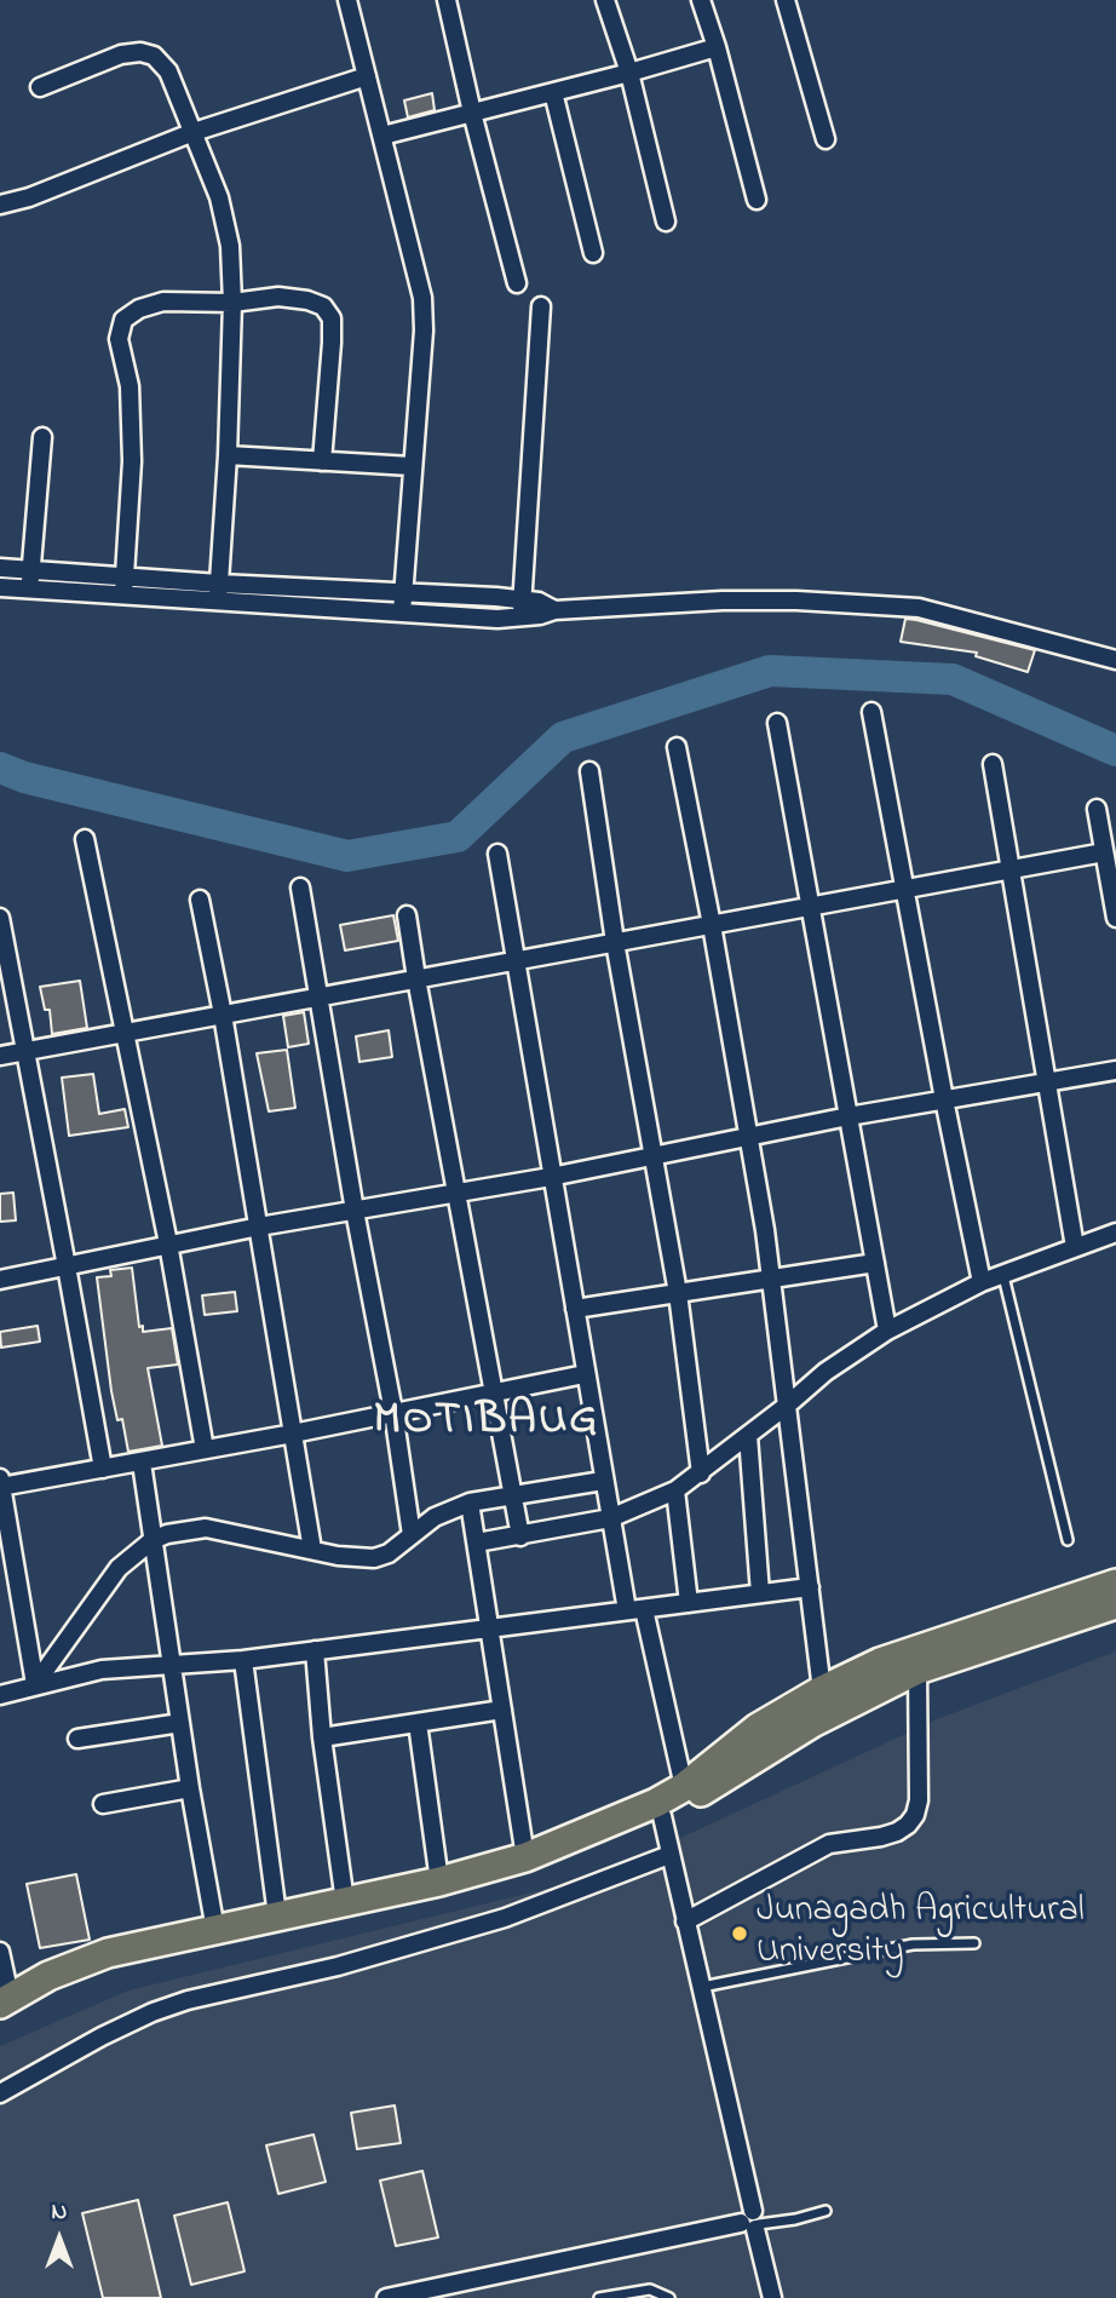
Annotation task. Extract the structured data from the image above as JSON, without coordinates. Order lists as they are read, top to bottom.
{
  "districts": ["MOTIBAUG"],
  "places": ["Junagadh Agricultural University"],
  "north": "top"
}
